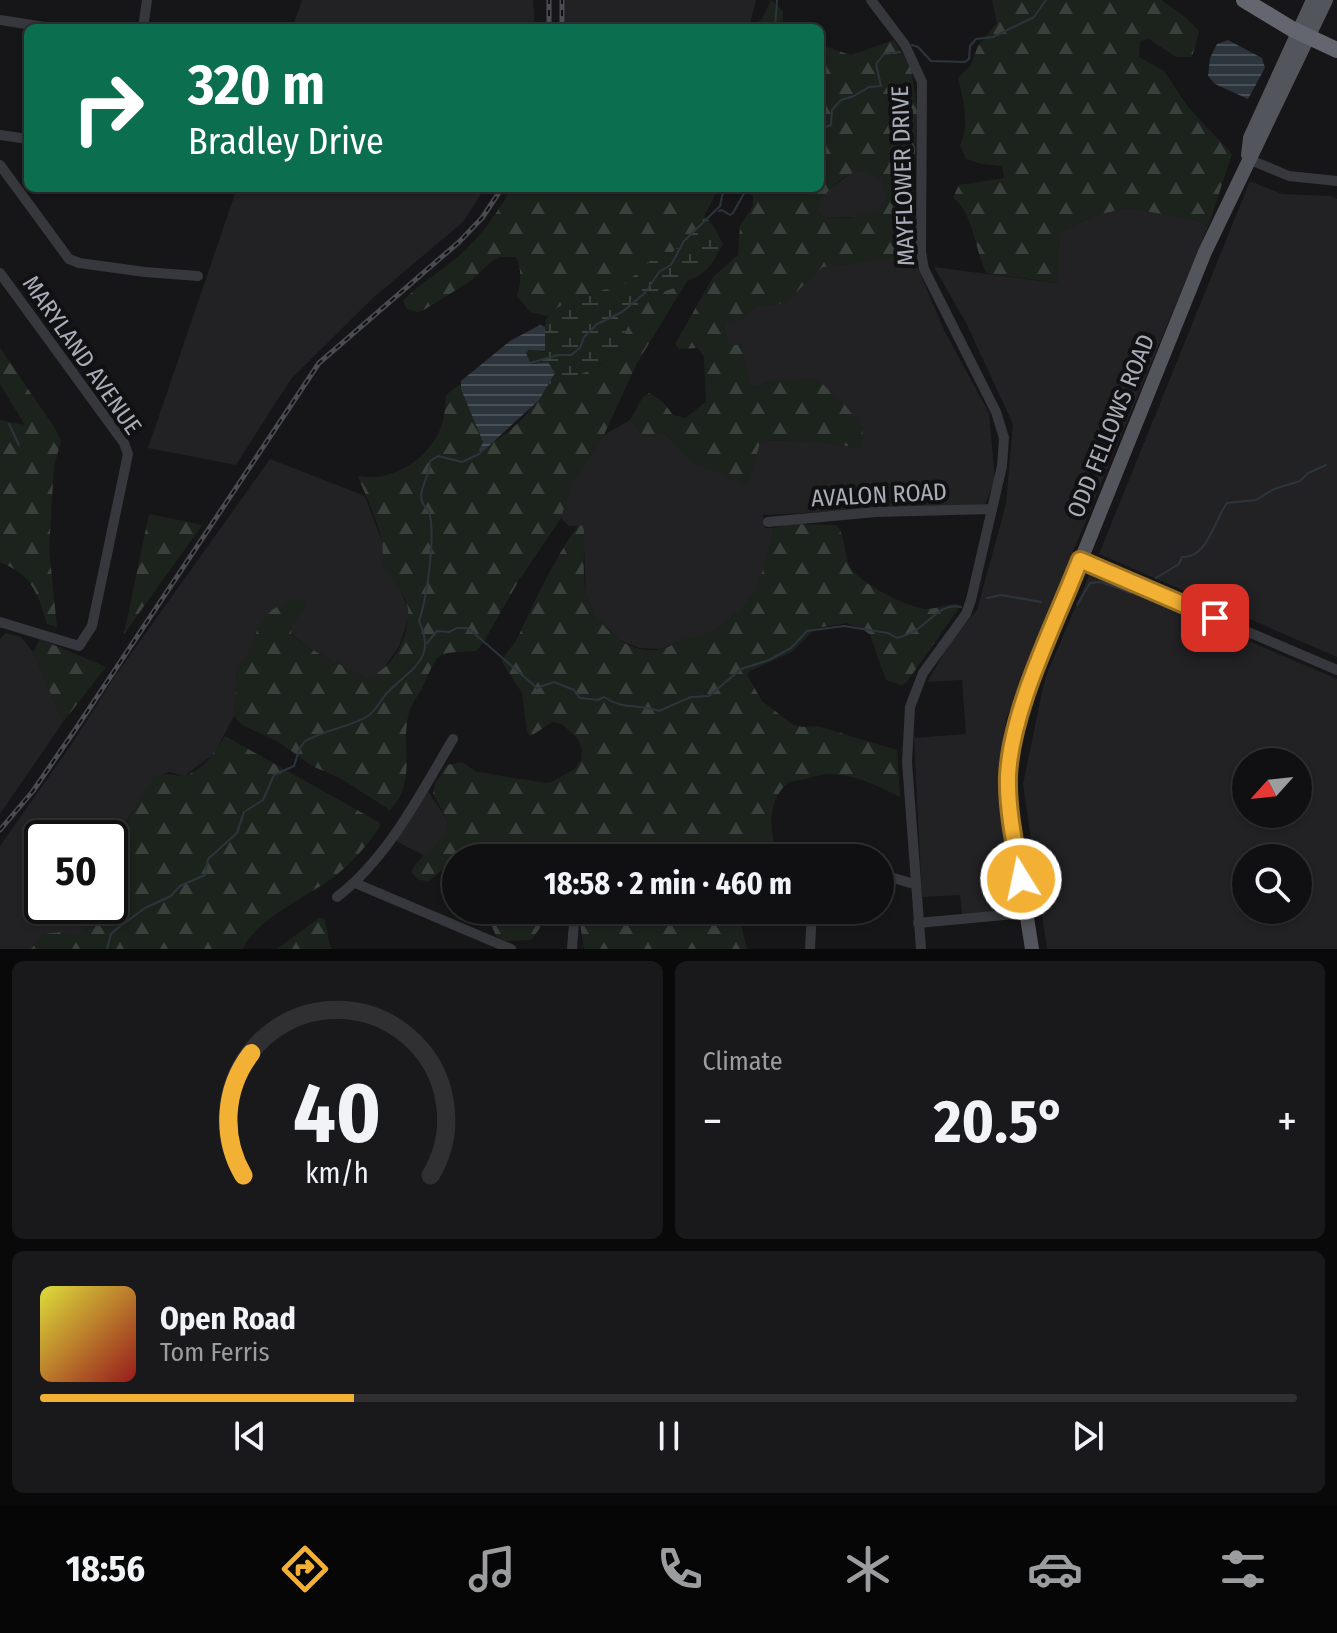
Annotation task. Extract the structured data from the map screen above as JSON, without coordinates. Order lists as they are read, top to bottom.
{
  "streets": {
    "main road": ["ODD FELLOWS ROAD"],
    "street": ["MAYFLOWER DRIVE", "MARYLAND AVENUE", "AVALON ROAD"]
  },
  "crossings": [
    ["MAYFLOWER DRIVE", "AVALON ROAD"]
  ],
  "north": "bottom left",
  "page": {
    "turn": ["320 m", "Bradley Drive"],
    "limit": "50",
    "trip": "18:58 · 2 min · 460 m",
    "tile": "Climate",
    "heat": ["−", "20.5°", "+"],
    "song": ["Open Road", "Tom Ferris"],
    "tabs": "18:56",
    "gauge": ["40", "km/h"]
  }
}
